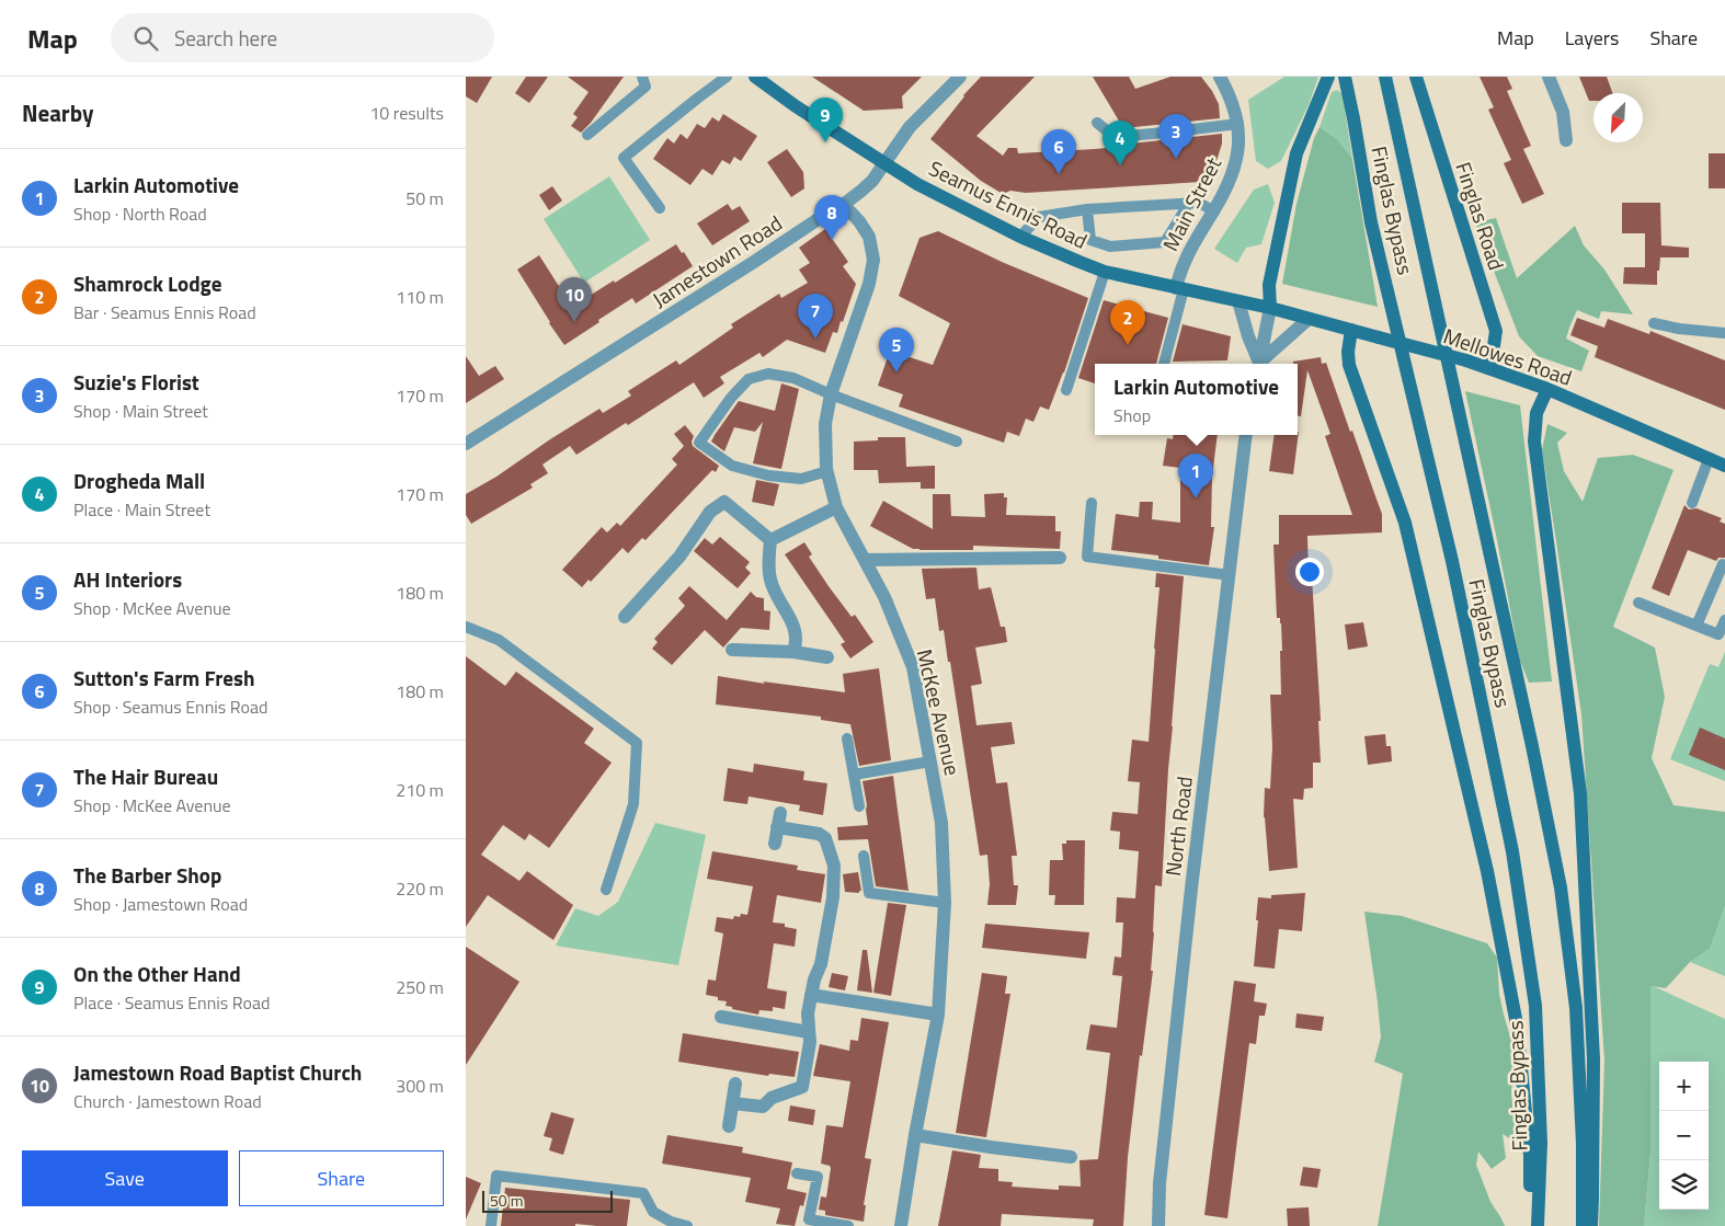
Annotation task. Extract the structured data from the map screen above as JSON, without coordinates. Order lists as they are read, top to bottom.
{
  "streets": {
    "main road": [
      "Seamus Ennis Road",
      "Finglas Bypass",
      "Finglas Road",
      "Mellowes Road"
    ],
    "street": [
      "Main Street",
      "Jamestown Road",
      "McKee Avenue",
      "North Road"
    ]
  },
  "crossings": [
    ["Seamus Ennis Road", "Main Street"],
    ["Seamus Ennis Road", "Jamestown Road"],
    ["Seamus Ennis Road", "Mellowes Road"],
    ["Finglas Road", "Mellowes Road"],
    ["Jamestown Road", "McKee Avenue"]
  ],
  "scale_bar": "50 m",
  "north": "bottom left",
  "page": {
    "header": "Map",
    "search": "Search here",
    "nav": ["Map", "Layers", "Share"],
    "heading": ["Nearby", "10 results"],
    "pins": [
      "9",
      "3",
      "4",
      "6",
      "8",
      "10",
      "7",
      "2",
      "5",
      "1"
    ],
    "list": [
      {
        "mark": "1",
        "name": "Larkin Automotive",
        "note": "Shop · North Road",
        "value": "50 m"
      },
      {
        "mark": "2",
        "name": "Shamrock Lodge",
        "note": "Bar · Seamus Ennis Road",
        "value": "110 m"
      },
      {
        "mark": "3",
        "name": "Suzie's Florist",
        "note": "Shop · Main Street",
        "value": "170 m"
      },
      {
        "mark": "4",
        "name": "Drogheda Mall",
        "note": "Place · Main Street",
        "value": "170 m"
      },
      {
        "mark": "5",
        "name": "AH Interiors",
        "note": "Shop · McKee Avenue",
        "value": "180 m"
      },
      {
        "mark": "6",
        "name": "Sutton's Farm Fresh",
        "note": "Shop · Seamus Ennis Road",
        "value": "180 m"
      },
      {
        "mark": "7",
        "name": "The Hair Bureau",
        "note": "Shop · McKee Avenue",
        "value": "210 m"
      },
      {
        "mark": "8",
        "name": "The Barber Shop",
        "note": "Shop · Jamestown Road",
        "value": "220 m"
      },
      {
        "mark": "9",
        "name": "On the Other Hand",
        "note": "Place · Seamus Ennis Road",
        "value": "250 m"
      },
      {
        "mark": "10",
        "name": "Jamestown Road Baptist Church",
        "note": "Church · Jamestown Road",
        "value": "300 m"
      }
    ],
    "popup": ["Larkin Automotive", "Shop"],
    "map_buttons": ["+", "−"],
    "buttons": ["Save", "Share"],
    "scale": "50 m"
  }
}
